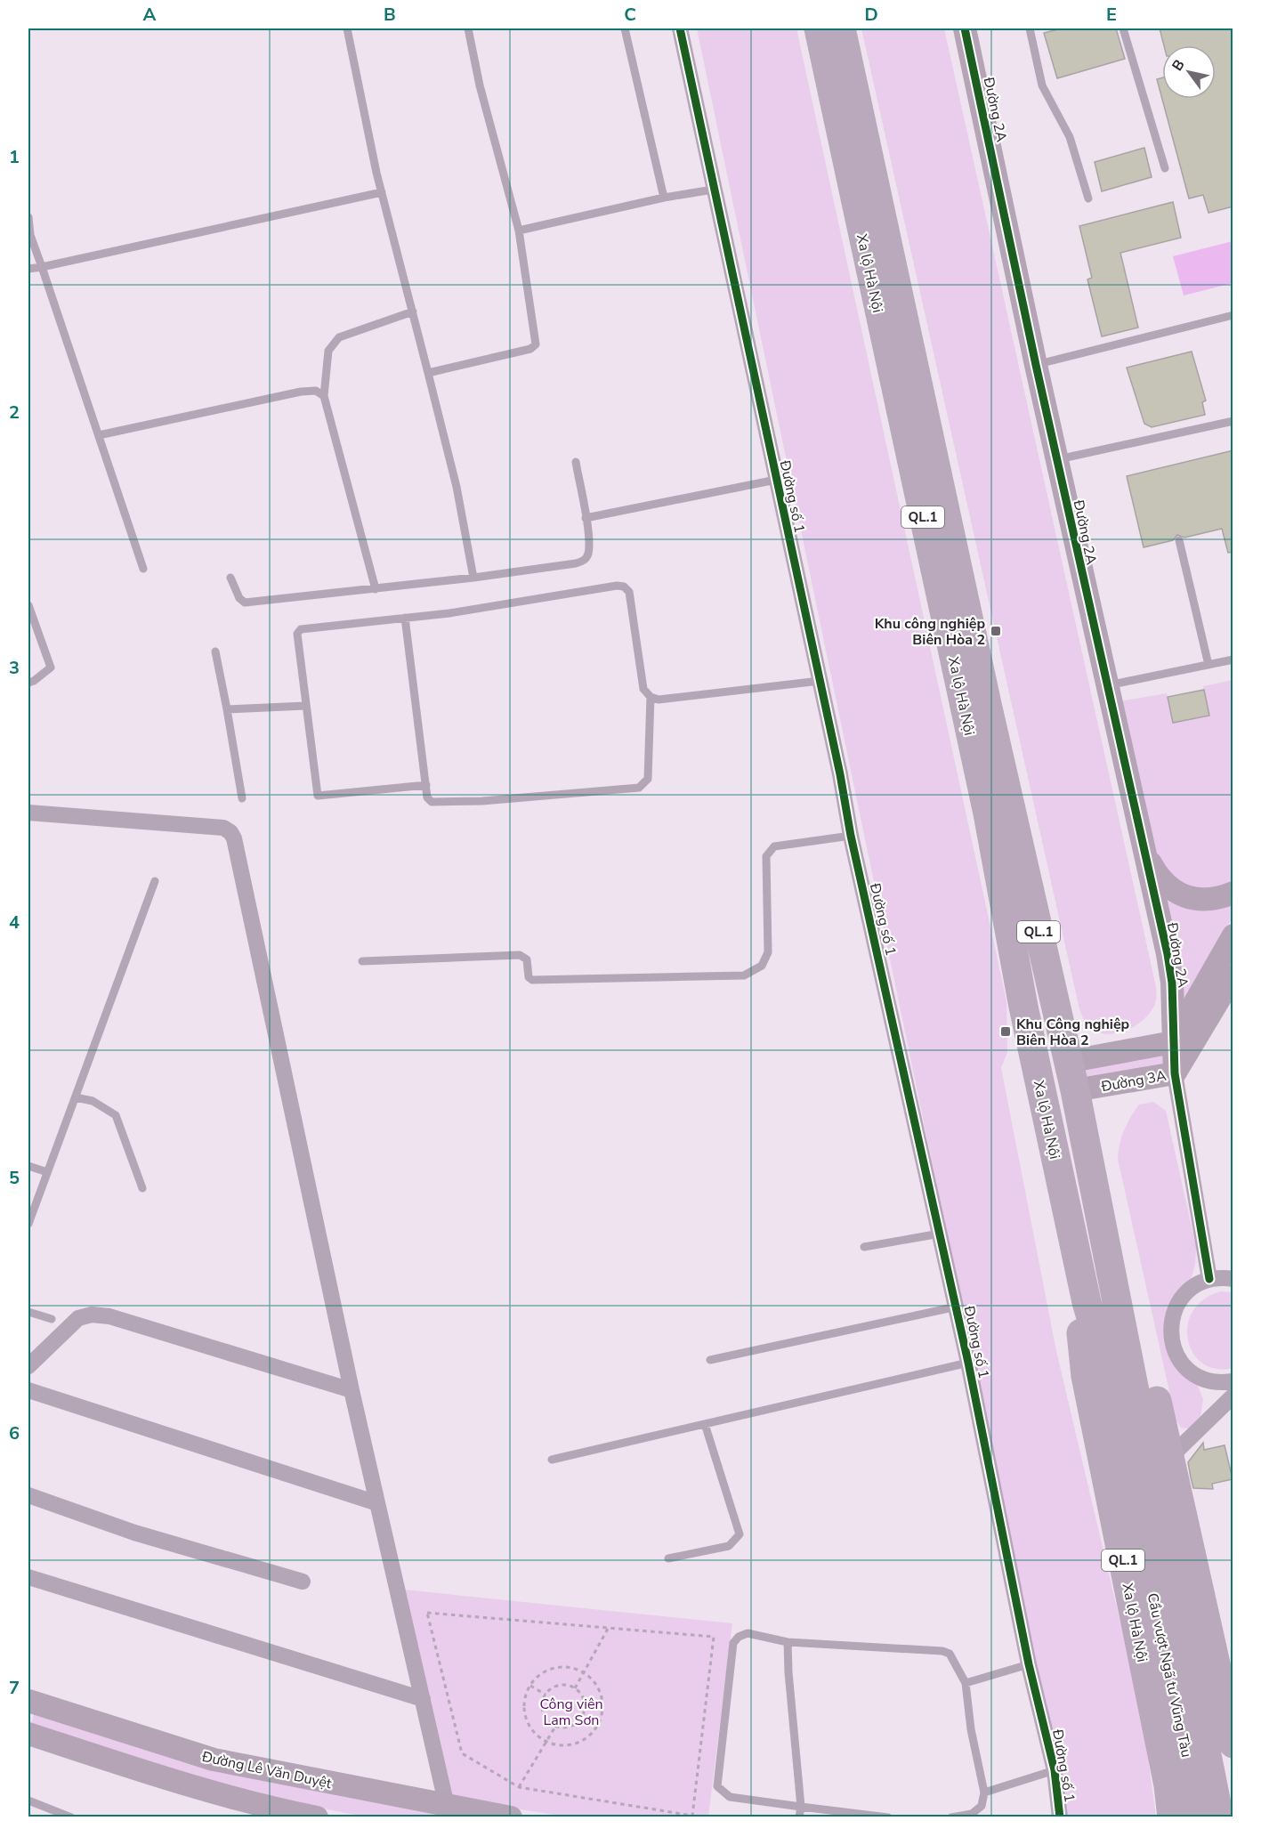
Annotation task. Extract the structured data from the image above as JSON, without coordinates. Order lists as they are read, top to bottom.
{
  "streets": {
    "highway": ["Xa lộ Hà Nội", "QL.1", "Cầu vượt Ngã tư Vũng Tàu"],
    "street": [
      "Đường 2A",
      "Đường số 1",
      "Đường 3A",
      "Đường Lê Văn Duyệt"
    ]
  },
  "crossings": [
    ["Đường 2A", "Đường 3A"],
    ["Xa lộ Hà Nội", "QL.1"],
    ["Xa lộ Hà Nội", "Đường 3A"],
    ["Xa lộ Hà Nội", "Cầu vượt Ngã tư Vũng Tàu"],
    ["QL.1", "Đường 3A"],
    ["QL.1", "Cầu vượt Ngã tư Vũng Tàu"]
  ],
  "parks": ["Công viên Lam Sơn"],
  "places": {
    "transit": ["Khu công nghiệp Biên Hòa 2", "Khu Công nghiệp Biên Hòa 2"]
  },
  "north": "top left",
  "grid": {
    "columns": [
      "A",
      "B",
      "C",
      "D",
      "E"
    ],
    "rows": [
      "1",
      "2",
      "3",
      "4",
      "5",
      "6",
      "7"
    ]
  }
}
